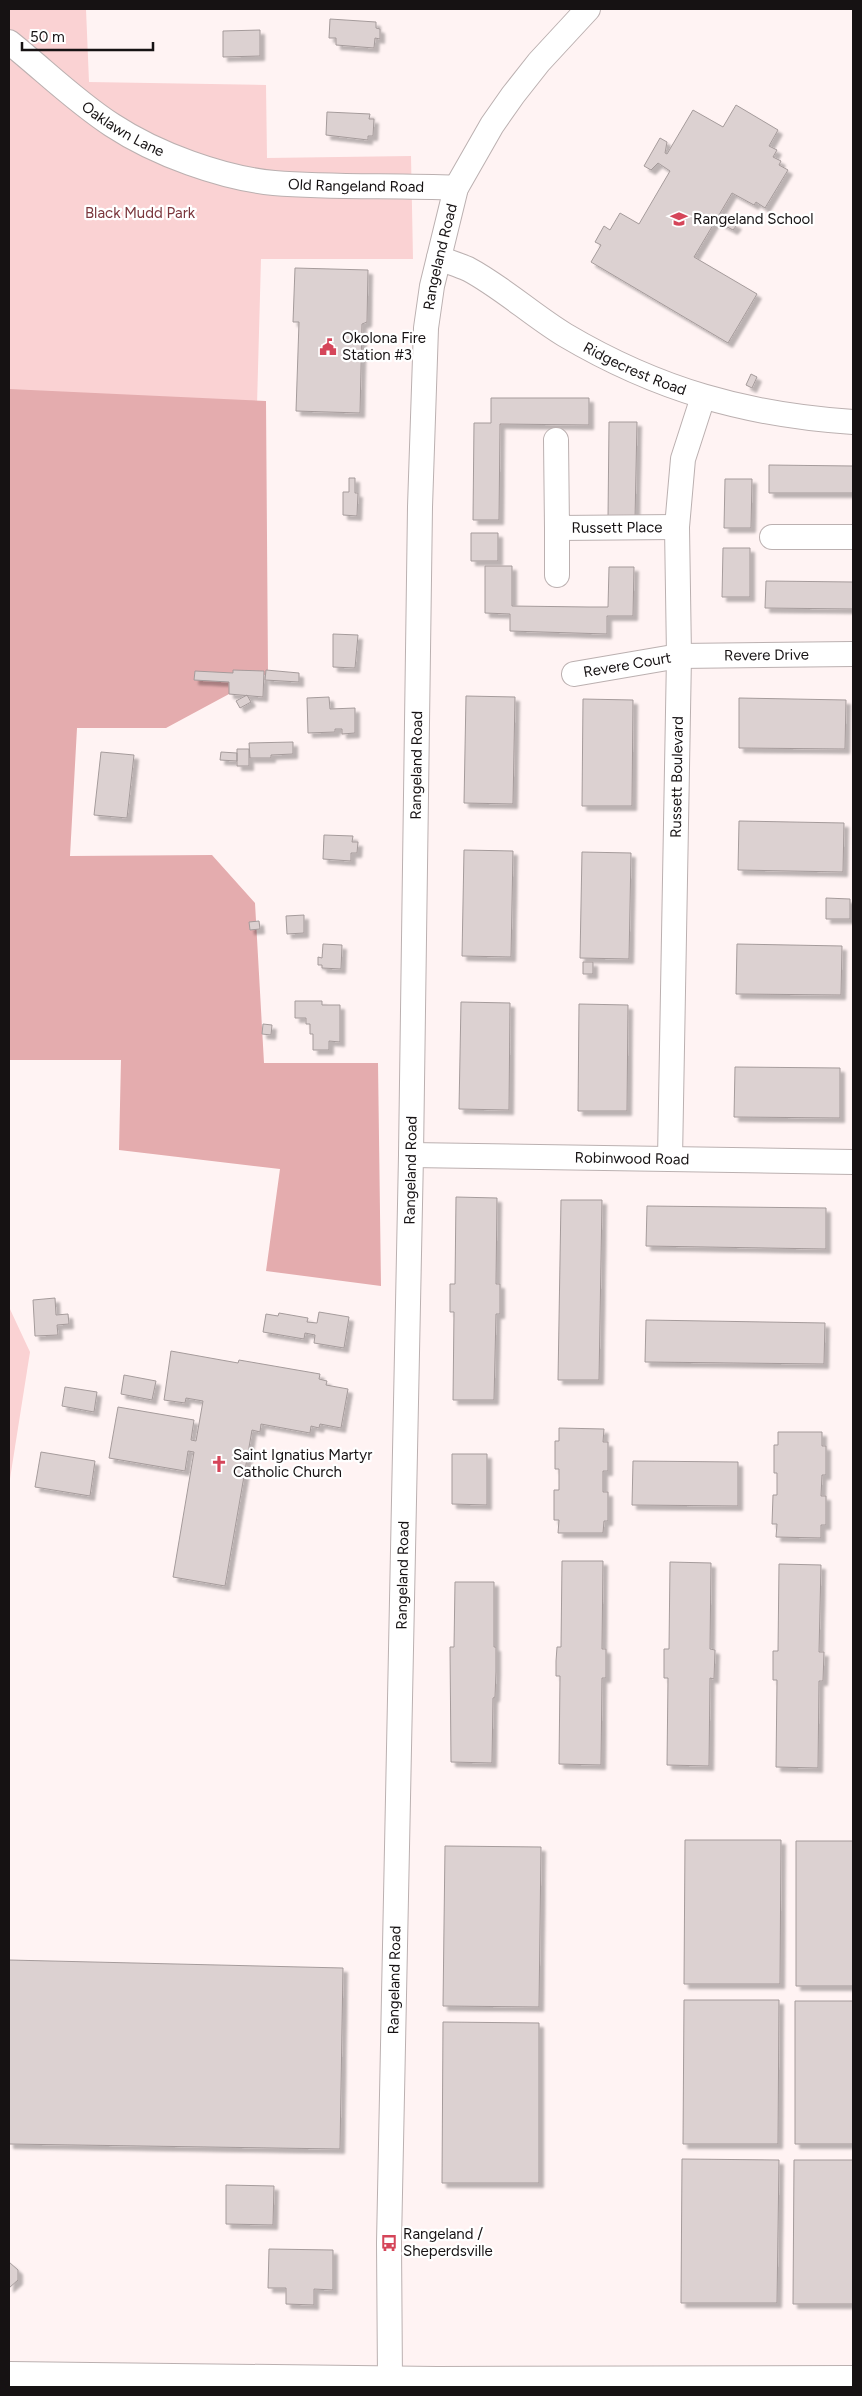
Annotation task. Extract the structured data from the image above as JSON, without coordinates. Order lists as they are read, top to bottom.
{
  "streets": {
    "street": [
      "Oaklawn Lane",
      "Old Rangeland Road",
      "Rangeland Road",
      "Ridgecrest Road",
      "Russett Place",
      "Revere Drive",
      "Revere Court",
      "Russett Boulevard",
      "Robinwood Road"
    ]
  },
  "crossings": [
    ["Oaklawn Lane", "Old Rangeland Road"],
    ["Old Rangeland Road", "Rangeland Road"],
    ["Rangeland Road", "Ridgecrest Road"],
    ["Rangeland Road", "Robinwood Road"],
    ["Ridgecrest Road", "Russett Boulevard"],
    ["Russett Place", "Russett Boulevard"],
    ["Revere Drive", "Revere Court"],
    ["Revere Drive", "Russett Boulevard"],
    ["Revere Court", "Russett Boulevard"],
    ["Russett Boulevard", "Robinwood Road"]
  ],
  "parks": ["Black Mudd Park"],
  "places": {
    "school or university": ["Rangeland School"],
    "public building": ["Okolona Fire Station #3"],
    "church": ["Saint Ignatius Martyr Catholic Church"],
    "bus stop": ["Rangeland / Sheperdsville"]
  },
  "scale_bar": "50 m"
}
